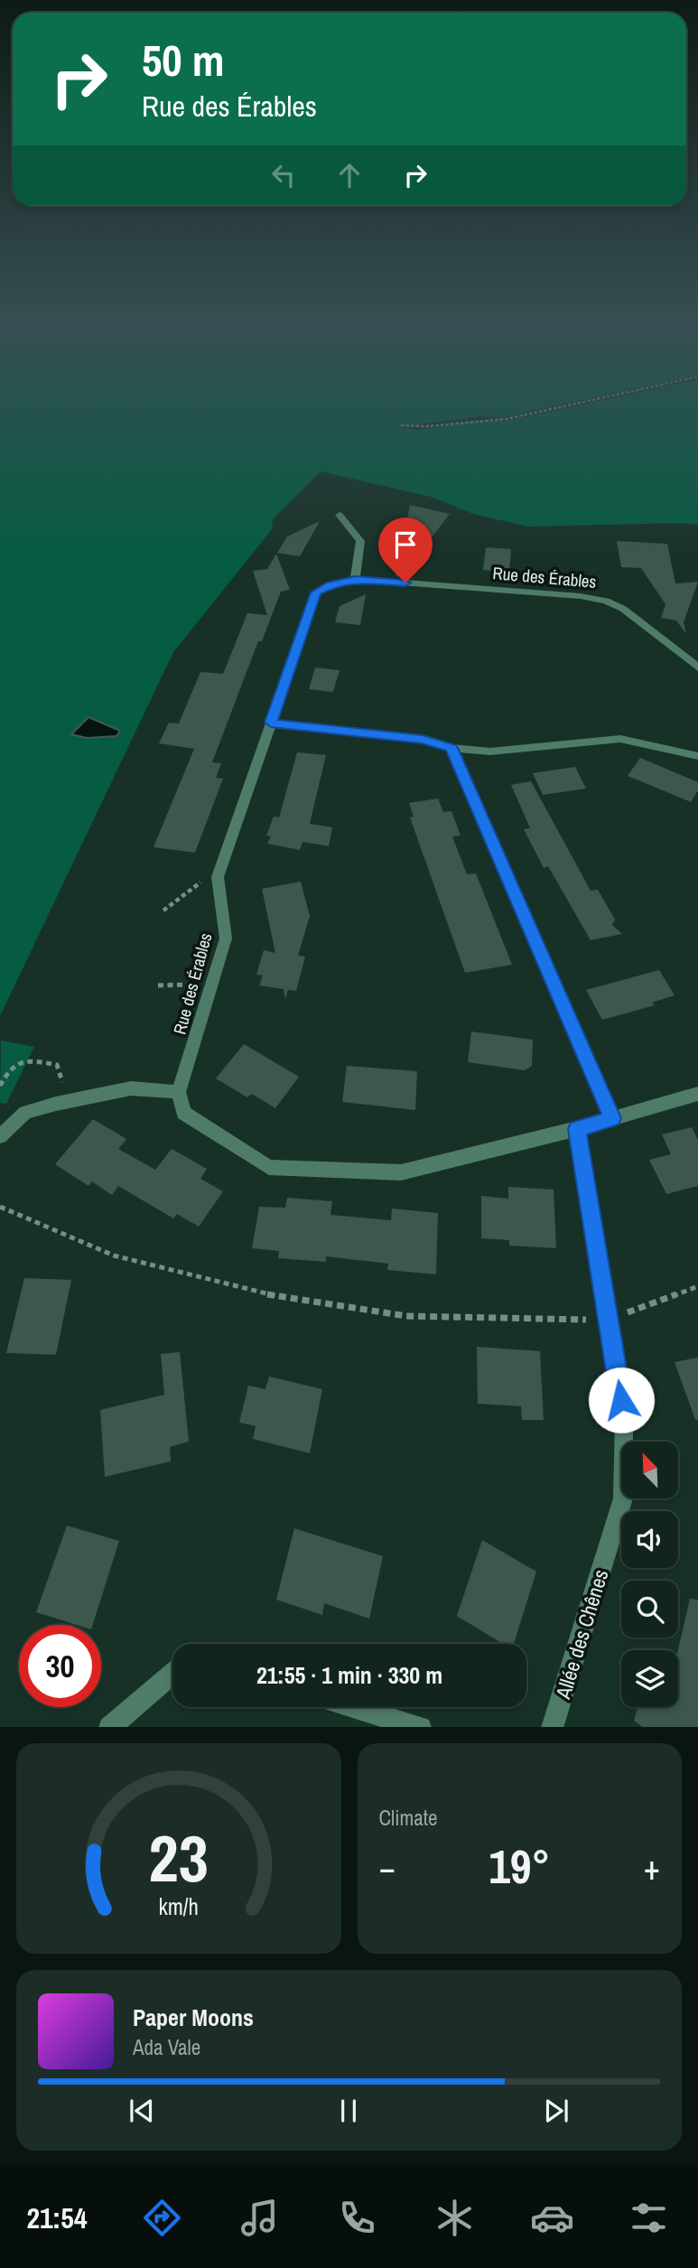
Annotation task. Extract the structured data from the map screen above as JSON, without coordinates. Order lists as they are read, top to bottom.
{
  "streets": {
    "street": ["Rue des Érables", "Allée des Chênes"]
  },
  "north": "top left",
  "page": {
    "turn": ["50 m", "Rue des Érables"],
    "limit": "30",
    "trip": "21:55 · 1 min · 330 m",
    "tile": "Climate",
    "heat": ["−", "19°", "+"],
    "song": ["Paper Moons", "Ada Vale"],
    "tabs": "21:54",
    "gauge": ["23", "km/h"]
  }
}
